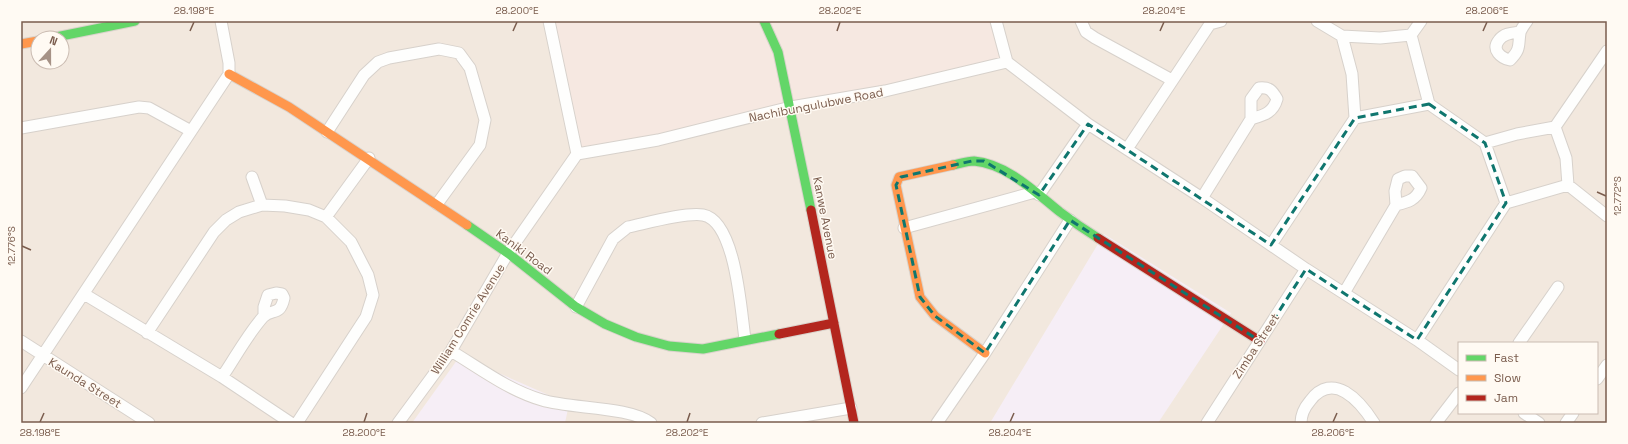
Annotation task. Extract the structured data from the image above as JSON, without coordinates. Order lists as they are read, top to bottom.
{
  "streets": {
    "street": [
      "Nachibungulubwe Road",
      "Kanwe Avenue",
      "Kaniki Road",
      "William Comrie Avenue",
      "Zimba Street",
      "Kaunda Street"
    ]
  },
  "crossings": [
    ["Nachibungulubwe Road", "Kanwe Avenue"],
    ["Nachibungulubwe Road", "William Comrie Avenue"],
    ["Kanwe Avenue", "Kaniki Road"],
    ["Kaniki Road", "William Comrie Avenue"]
  ],
  "legend": ["Fast", "Slow", "Jam"],
  "north": "top",
  "coordinates": [
    "28.198°E",
    "28.200°E",
    "28.202°E",
    "28.204°E",
    "28.206°E",
    "12.772°S",
    "12.776°S"
  ]
}
